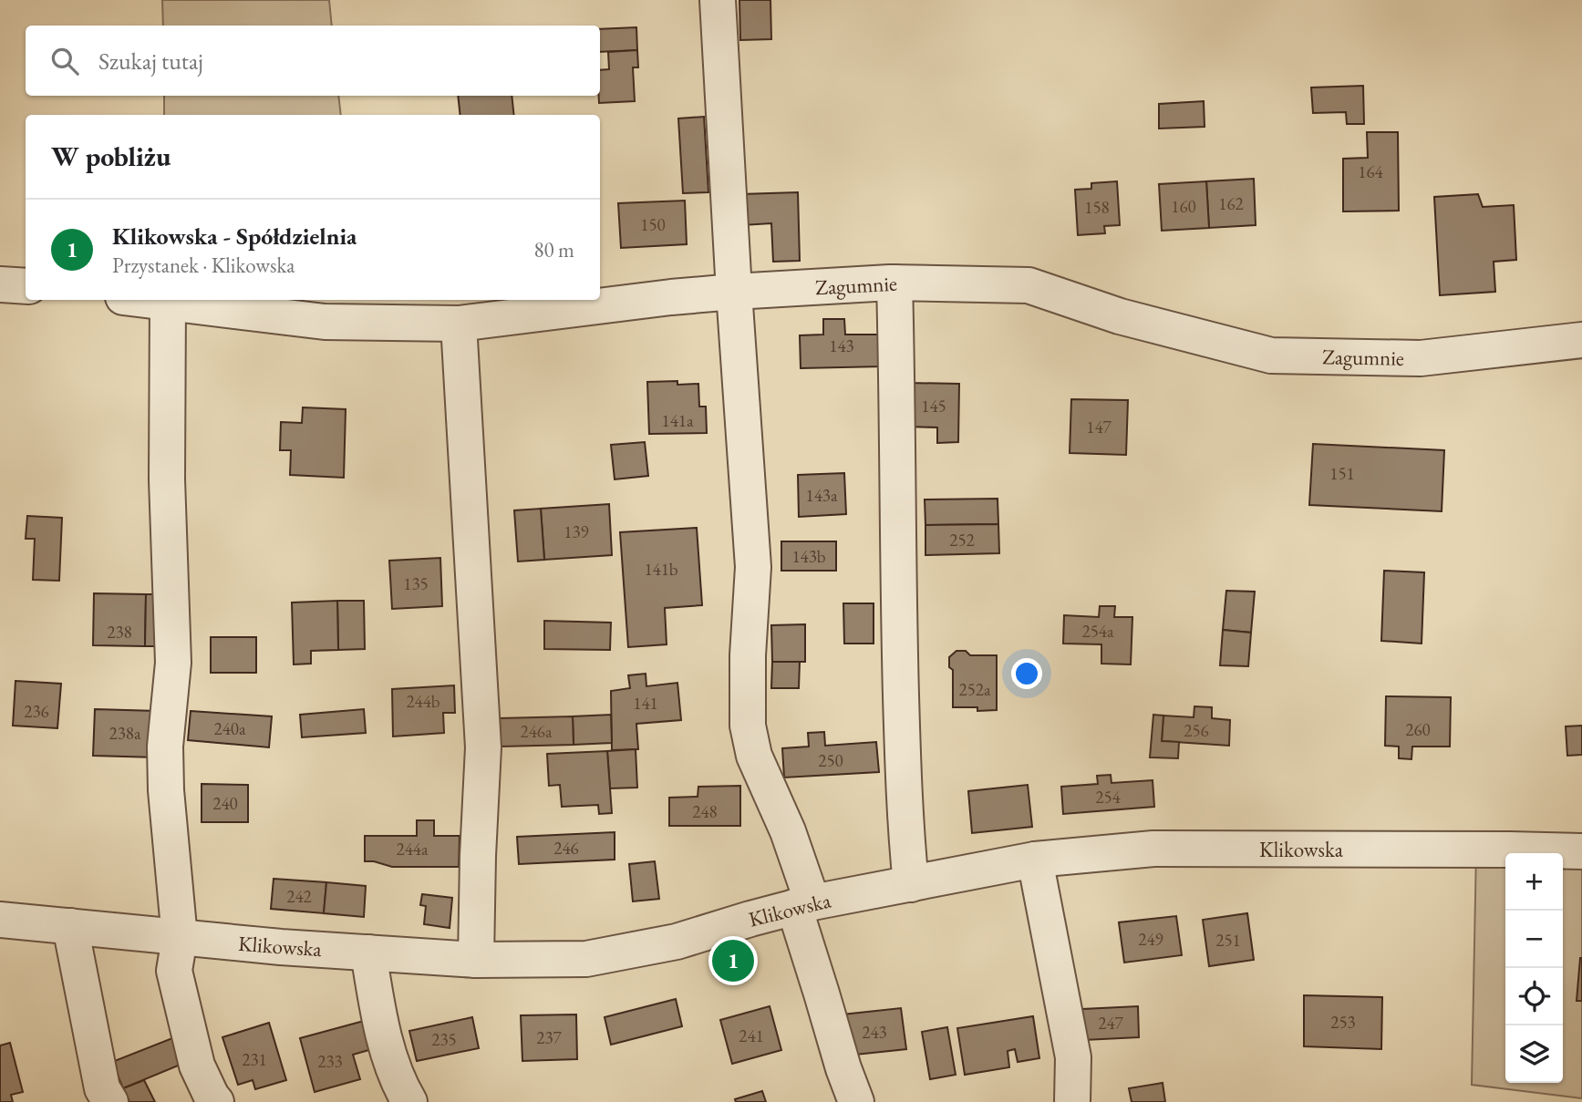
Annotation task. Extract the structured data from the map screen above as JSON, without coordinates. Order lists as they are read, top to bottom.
{
  "streets": {
    "street": ["Zagumnie", "Klikowska"]
  },
  "house_numbers": [
    "164",
    "162",
    "160",
    "158",
    "150",
    "143",
    "145",
    "141a",
    "147",
    "151",
    "143a",
    "139",
    "252",
    "143b",
    "141b",
    "135",
    "254a",
    "238",
    "252a",
    "244b",
    "141",
    "236",
    "240a",
    "260",
    "256",
    "246a",
    "238a",
    "250",
    "254",
    "240",
    "248",
    "246",
    "244a",
    "242",
    "249",
    "251",
    "253",
    "247",
    "243",
    "241",
    "237",
    "235",
    "231",
    "233"
  ],
  "page": {
    "search": "Szukaj tutaj",
    "heading": "W pobliżu",
    "list": [
      {
        "mark": "1",
        "name": "Klikowska - Spółdzielnia",
        "note": "Przystanek · Klikowska",
        "value": "80 m"
      }
    ],
    "map_buttons": ["+", "−"],
    "pins": "1"
  }
}
